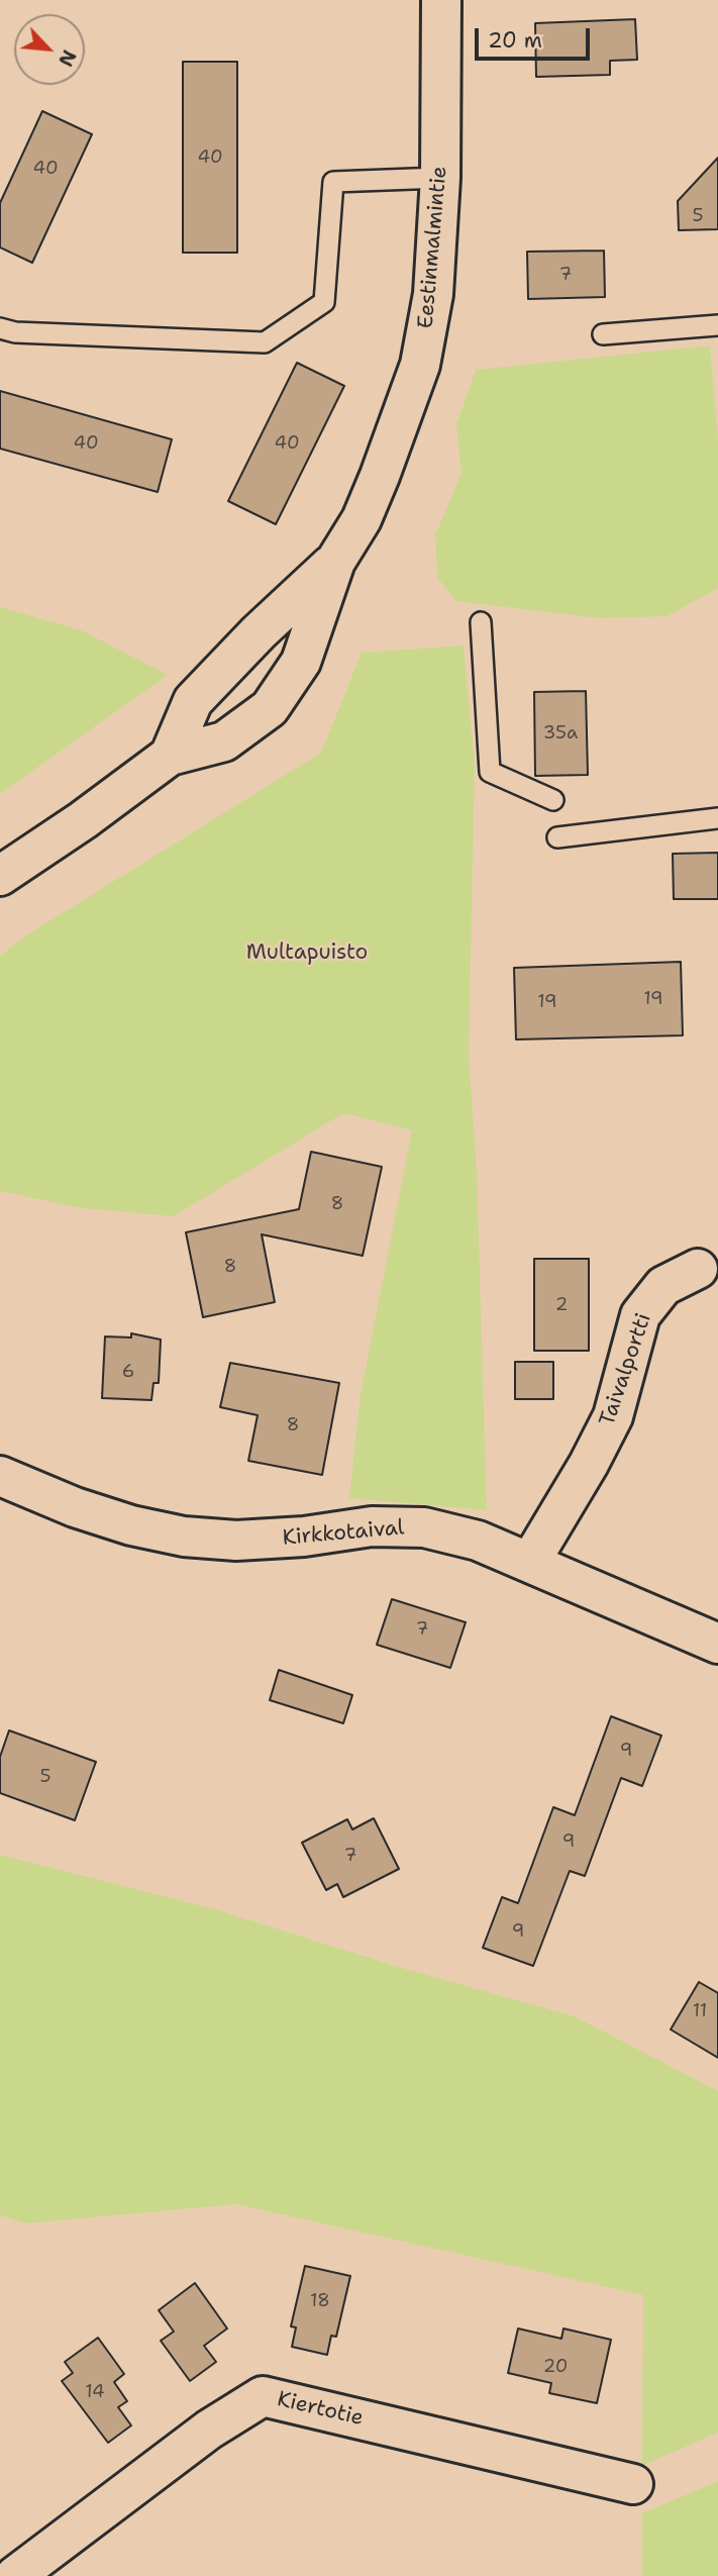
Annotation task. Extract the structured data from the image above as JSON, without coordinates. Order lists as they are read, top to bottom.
{
  "streets": {
    "street": [
      "Eestinmalmintie",
      "Taivalportti",
      "Kirkkotaival",
      "Kiertotie"
    ]
  },
  "crossings": [
    ["Taivalportti", "Kirkkotaival"]
  ],
  "parks": ["Multapuisto"],
  "house_numbers": [
    "40",
    "40",
    "5",
    "7",
    "40",
    "40",
    "35a",
    "19",
    "19",
    "8",
    "8",
    "2",
    "6",
    "8",
    "7",
    "9",
    "5",
    "9",
    "7",
    "9",
    "11",
    "18",
    "20",
    "14"
  ],
  "scale_bar": "20 m",
  "north": "bottom right"
}
